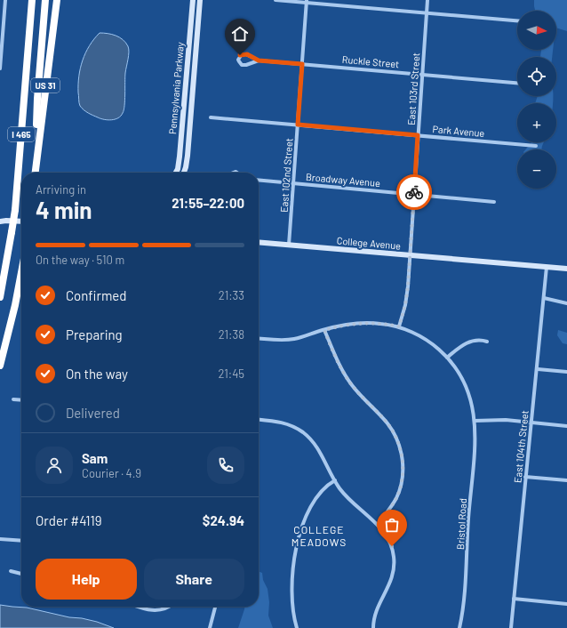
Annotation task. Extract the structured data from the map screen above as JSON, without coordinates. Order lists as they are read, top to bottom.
{
  "streets": {
    "highway": ["US 31", "I 465"],
    "main road": ["Pennsylvania Parkway", "College Avenue"],
    "street": [
      "Ruckle Street",
      "East 103rd Street",
      "Park Avenue",
      "East 102nd Street",
      "Broadway Avenue",
      "East 104th Street",
      "Bristol Road"
    ]
  },
  "crossings": [
    ["Ruckle Street", "East 103rd Street"],
    ["Ruckle Street", "East 102nd Street"],
    ["East 103rd Street", "Park Avenue"],
    ["East 103rd Street", "Broadway Avenue"],
    ["East 103rd Street", "College Avenue"],
    ["East 103rd Street", "Bristol Road"],
    ["Park Avenue", "East 102nd Street"],
    ["East 102nd Street", "Broadway Avenue"],
    ["East 102nd Street", "College Avenue"],
    ["College Avenue", "East 104th Street"]
  ],
  "districts": ["COLLEGE MEADOWS"],
  "north": "right",
  "page": {
    "map_buttons": ["+", "−"],
    "heading": ["4 min", "Arriving in", "21:55–22:00"],
    "panel": [
      "Sam",
      "Courier · 4.9",
      "Order #4119",
      "$24.94"
    ],
    "bar": "On the way · 510 m",
    "list": [
      ["Confirmed", "21:33"],
      ["Preparing", "21:38"],
      ["On the way", "21:45"],
      "Delivered"
    ],
    "buttons": ["Help", "Share"]
  }
}
